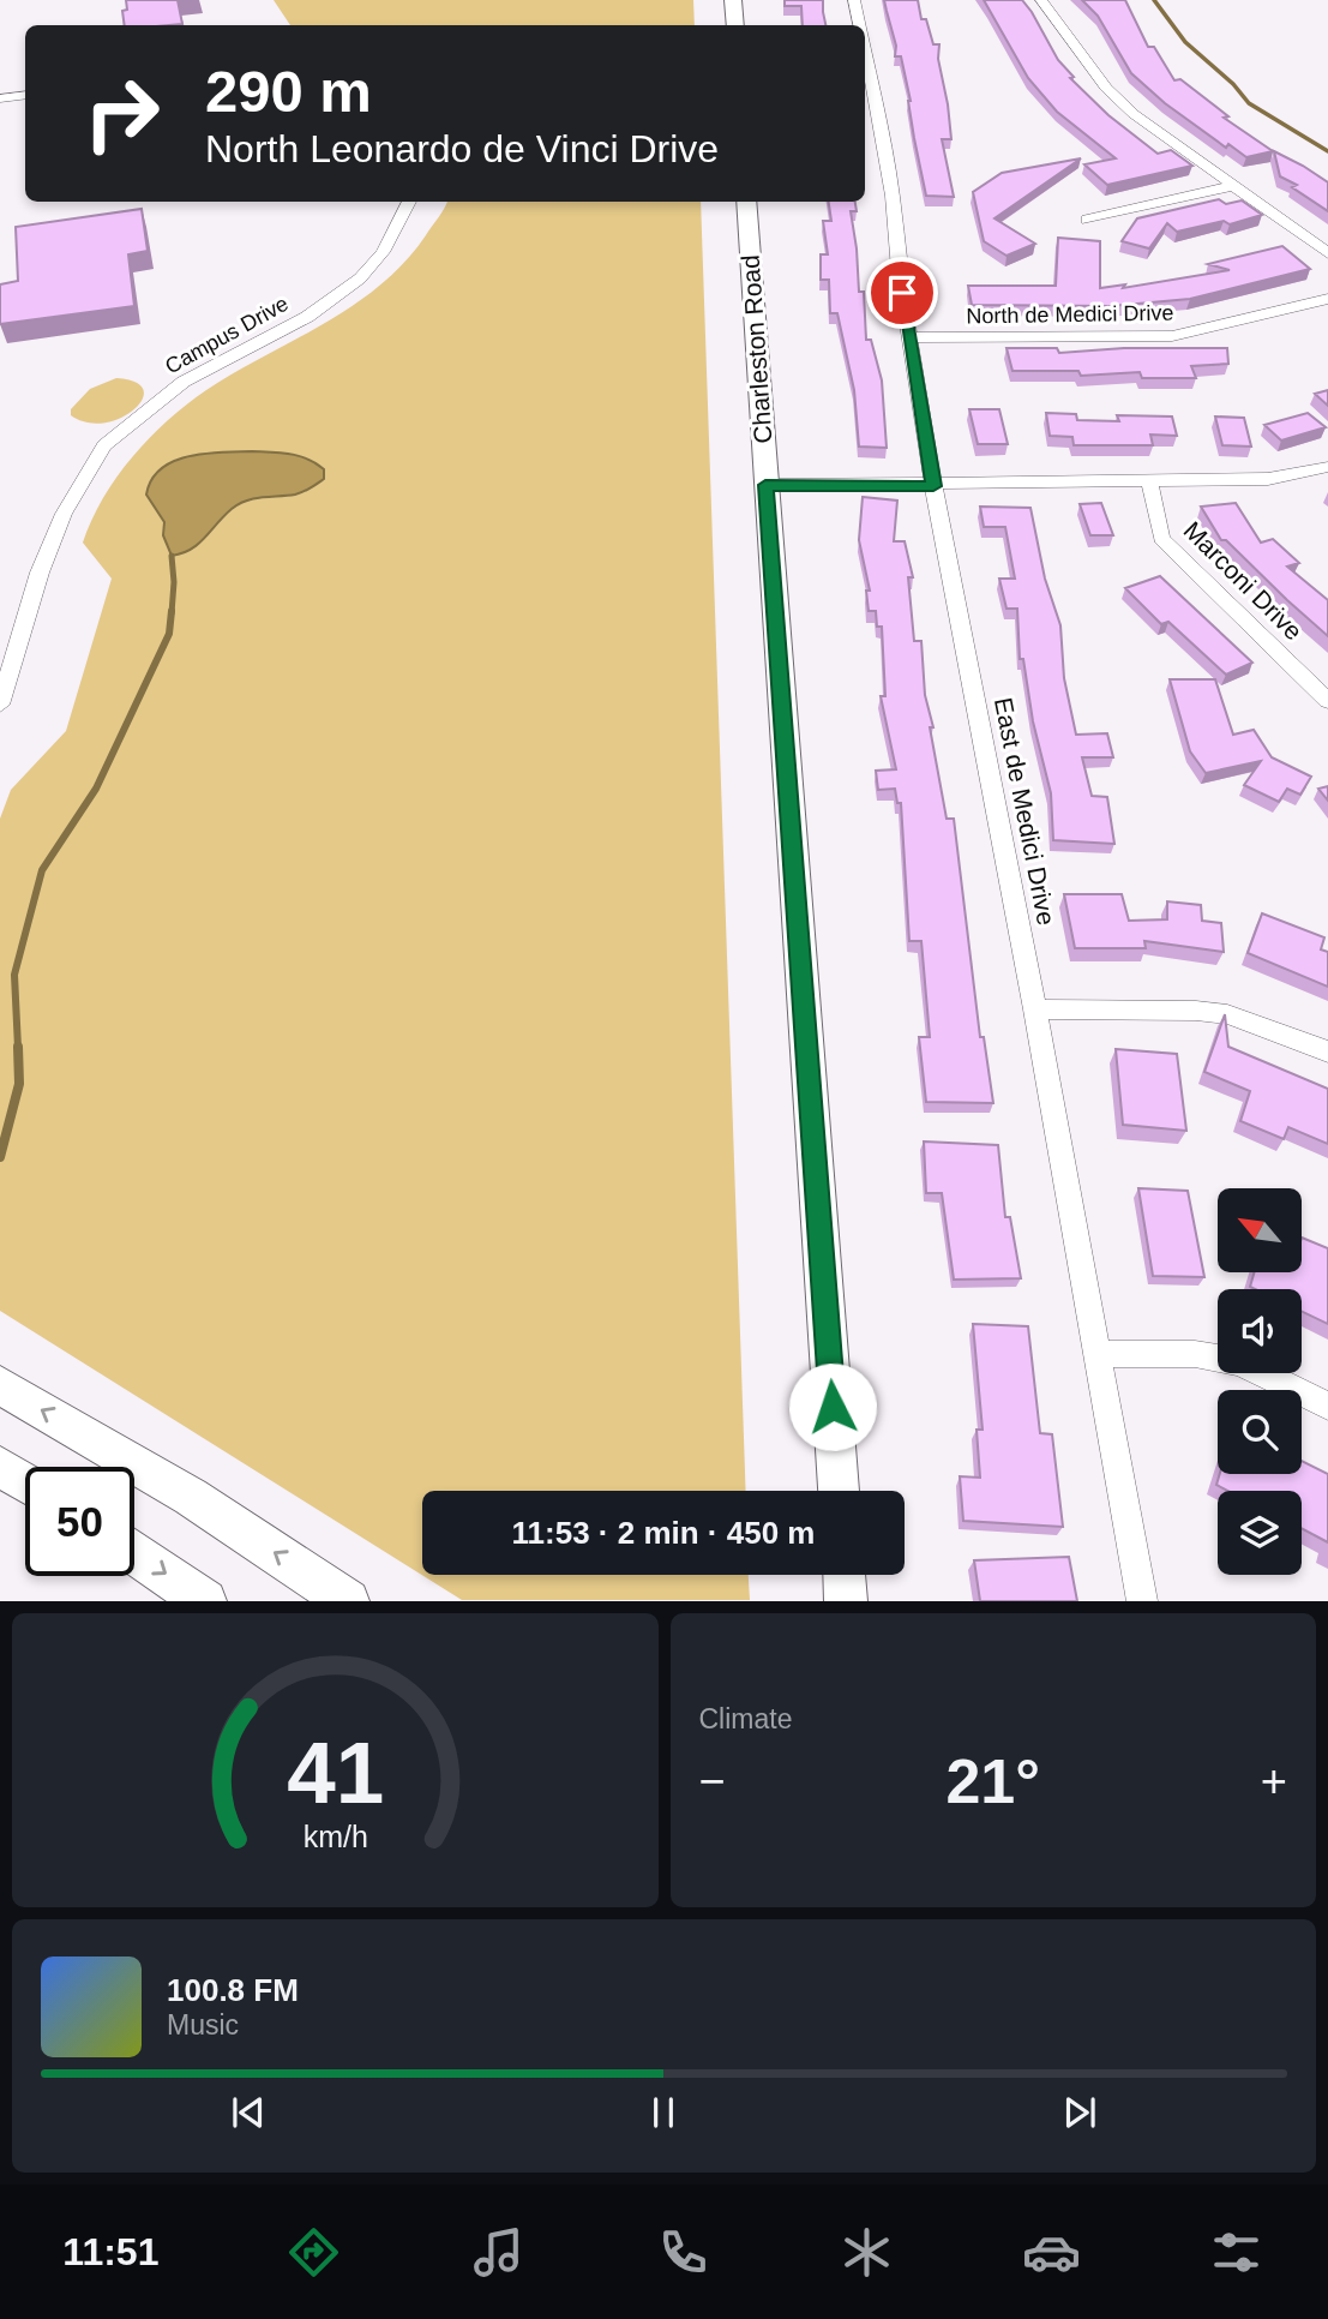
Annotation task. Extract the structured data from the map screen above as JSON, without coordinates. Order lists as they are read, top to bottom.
{
  "streets": {
    "main road": ["Charleston Road"],
    "street": [
      "North de Medici Drive",
      "Campus Drive",
      "Marconi Drive",
      "East de Medici Drive"
    ]
  },
  "crossings": [
    ["North de Medici Drive", "East de Medici Drive"]
  ],
  "north": "top left",
  "page": {
    "turn": ["290 m", "North Leonardo de Vinci Drive"],
    "limit": "50",
    "trip": "11:53 · 2 min · 450 m",
    "tile": "Climate",
    "heat": ["−", "21°", "+"],
    "song": ["100.8 FM", "Music"],
    "tabs": "11:51",
    "gauge": ["41", "km/h"]
  }
}
